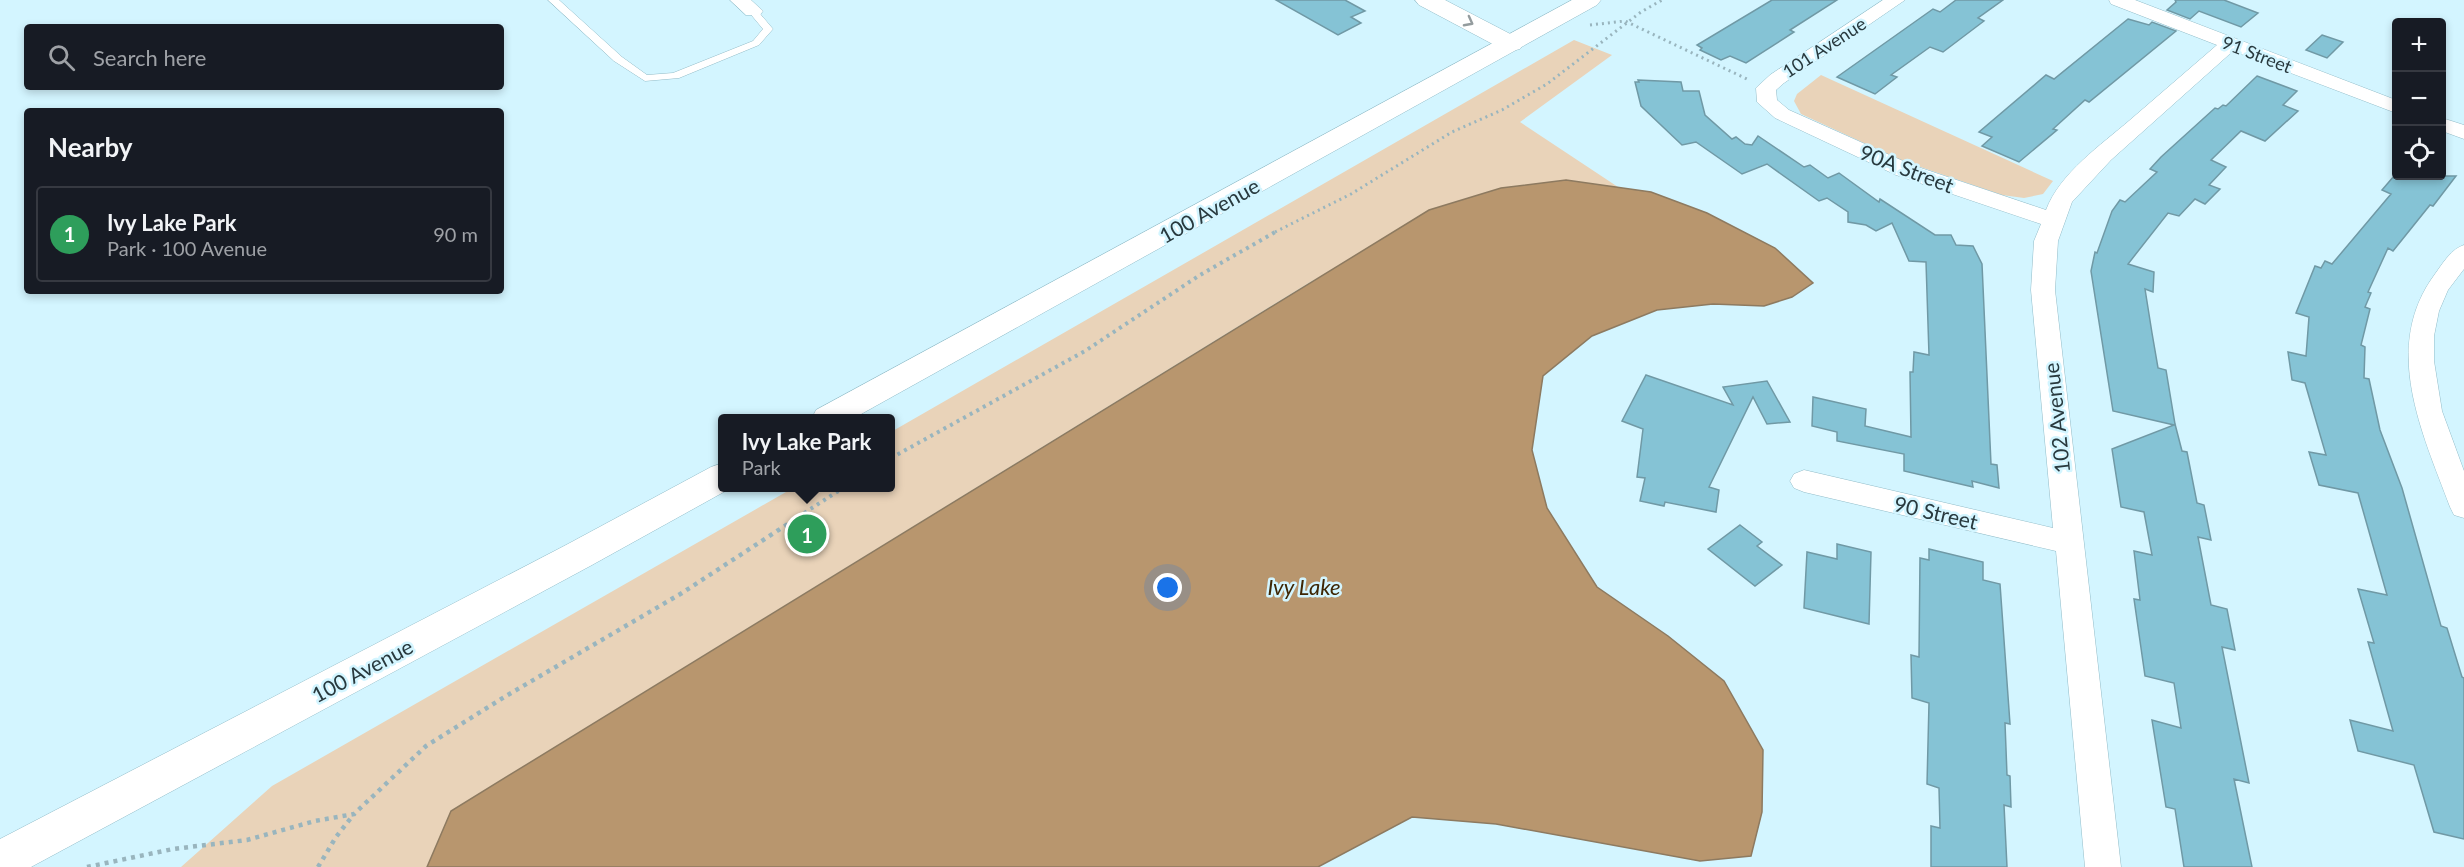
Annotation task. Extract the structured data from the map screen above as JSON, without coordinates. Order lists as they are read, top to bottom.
{
  "streets": {
    "main road": ["100 Avenue"],
    "street": [
      "101 Avenue",
      "91 Street",
      "90A Street",
      "102 Avenue",
      "90 Street"
    ]
  },
  "crossings": [
    ["101 Avenue", "90A Street"],
    ["91 Street", "102 Avenue"],
    ["90A Street", "102 Avenue"],
    ["102 Avenue", "90 Street"]
  ],
  "water": ["Ivy Lake"],
  "page": {
    "map_buttons": ["+", "−"],
    "search": "Search here",
    "heading": "Nearby",
    "list": [
      {
        "mark": "1",
        "name": "Ivy Lake Park",
        "note": "Park · 100 Avenue",
        "value": "90 m"
      }
    ],
    "popup": ["Ivy Lake Park", "Park"],
    "pins": "1"
  }
}
